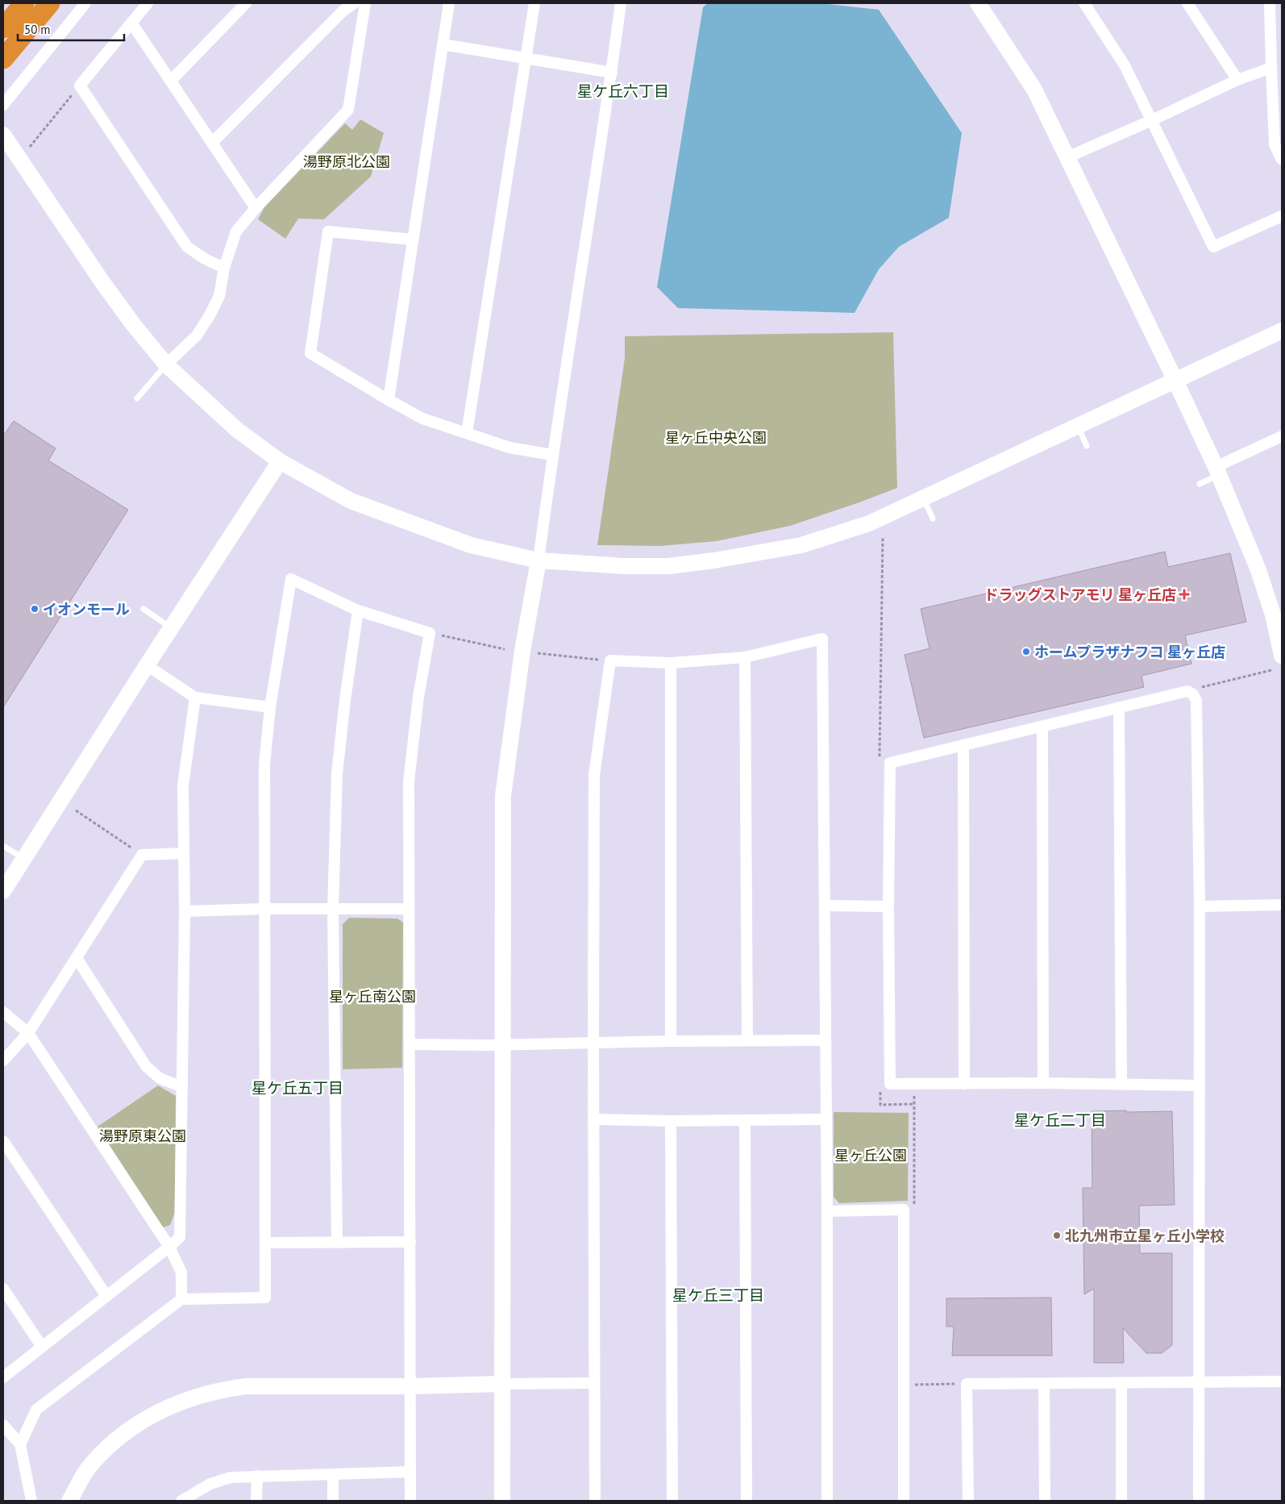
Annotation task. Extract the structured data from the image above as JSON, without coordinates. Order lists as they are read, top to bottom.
{
  "districts": [
    "星ケ丘六丁目",
    "星ケ丘五丁目",
    "星ケ丘二丁目",
    "星ケ丘三丁目"
  ],
  "parks": [
    "湯野原北公園",
    "星ヶ丘中央公園",
    "星ヶ丘南公園",
    "湯野原東公園",
    "星ヶ丘公園"
  ],
  "places": {
    "health": ["ドラッグストアモリ 星ヶ丘店"],
    "other": ["イオンモール", "ホームプラザナフコ 星ヶ丘店", "北九州市立星ヶ丘小学校"]
  },
  "scale_bar": "50 m"
}
